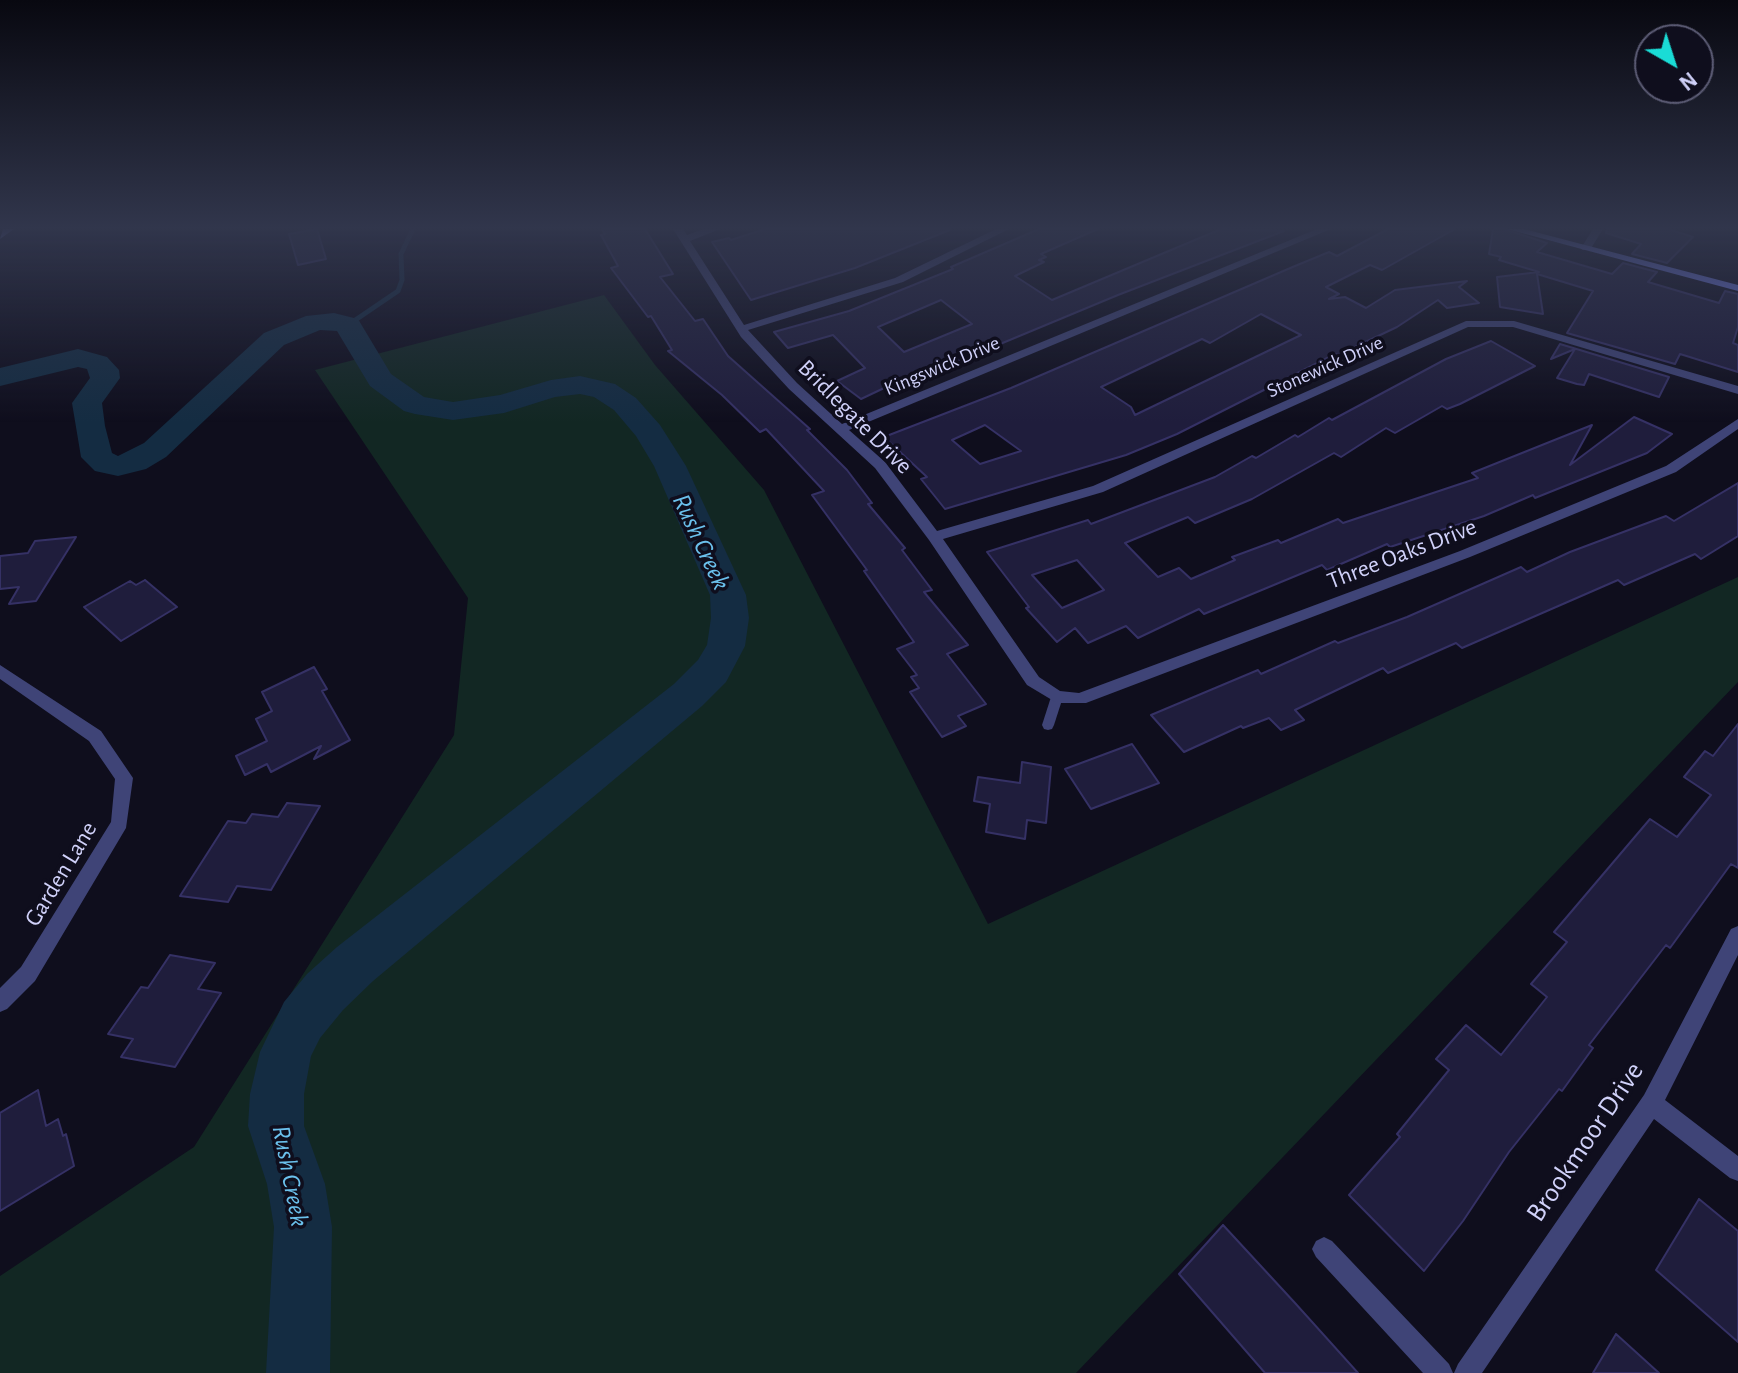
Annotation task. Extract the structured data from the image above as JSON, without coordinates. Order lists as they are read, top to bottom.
{
  "streets": {
    "street": [
      "Kingswick Drive",
      "Stonewick Drive",
      "Bridlegate Drive",
      "Three Oaks Drive",
      "Garden Lane",
      "Brookmoor Drive"
    ]
  },
  "crossings": [
    ["Kingswick Drive", "Bridlegate Drive"],
    ["Stonewick Drive", "Bridlegate Drive"],
    ["Bridlegate Drive", "Three Oaks Drive"]
  ],
  "water": ["Rush Creek"],
  "north": "bottom right"
}
